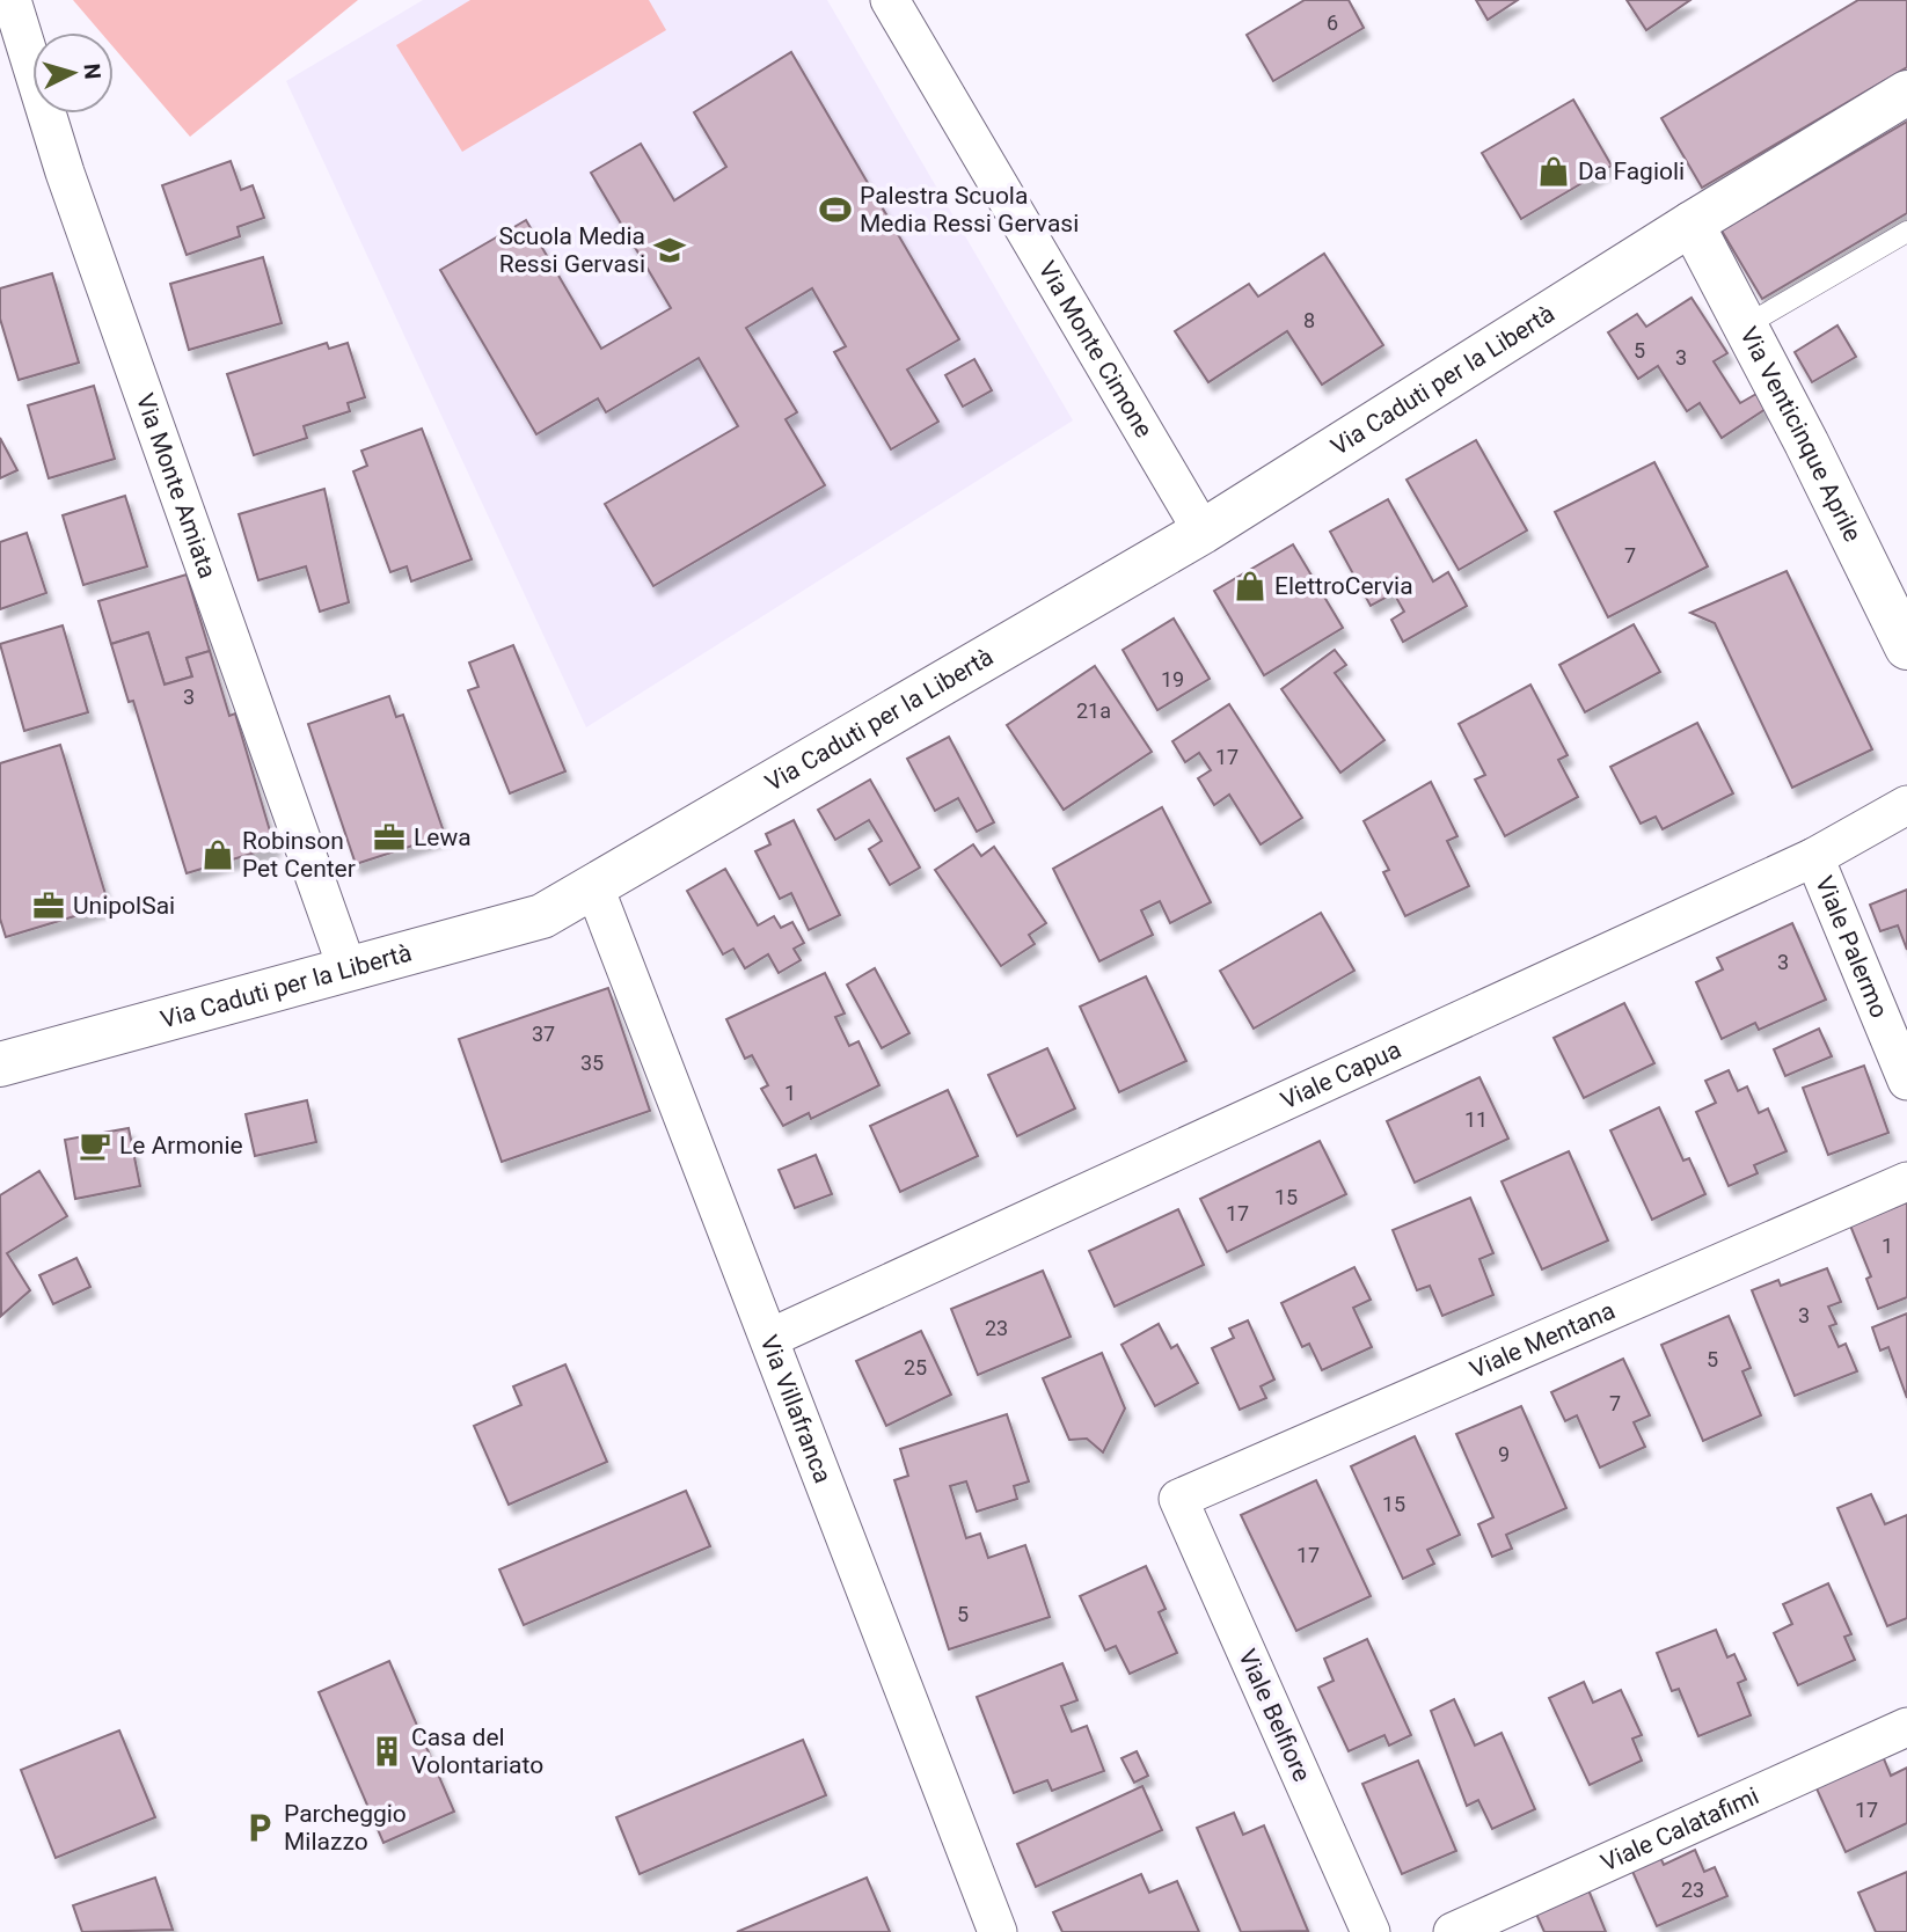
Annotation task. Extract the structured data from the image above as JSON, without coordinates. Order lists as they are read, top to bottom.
{
  "streets": {
    "street": [
      "Via Monte Cimone",
      "Via Caduti per la Libertà",
      "Via Venticinque Aprile",
      "Via Monte Amiata",
      "Viale Palermo",
      "Viale Capua",
      "Viale Mentana",
      "Via Villafranca",
      "Viale Belfiore",
      "Viale Calatafimi"
    ]
  },
  "crossings": [
    ["Via Monte Cimone", "Via Caduti per la Libertà"],
    ["Via Caduti per la Libertà", "Via Venticinque Aprile"],
    ["Via Caduti per la Libertà", "Via Monte Amiata"],
    ["Via Caduti per la Libertà", "Via Villafranca"],
    ["Viale Palermo", "Viale Capua"],
    ["Viale Capua", "Via Villafranca"],
    ["Viale Mentana", "Viale Belfiore"]
  ],
  "places": {
    "shop": ["Da Fagioli", "ElettroCervia", "Robinson Pet Center"],
    "sports": ["Palestra Scuola Media Ressi Gervasi"],
    "school or university": ["Scuola Media Ressi Gervasi"],
    "office": ["Lewa", "UnipolSai"],
    "cafe": ["Le Armonie"],
    "building": ["Casa del Volontariato"],
    "parking": ["Parcheggio Milazzo"]
  },
  "house_numbers": [
    "6",
    "8",
    "5",
    "3",
    "7",
    "19",
    "3",
    "21a",
    "17",
    "3",
    "37",
    "35",
    "1",
    "11",
    "15",
    "17",
    "1",
    "3",
    "23",
    "5",
    "25",
    "7",
    "9",
    "15",
    "17",
    "5",
    "17",
    "23"
  ],
  "north": "right"
}
